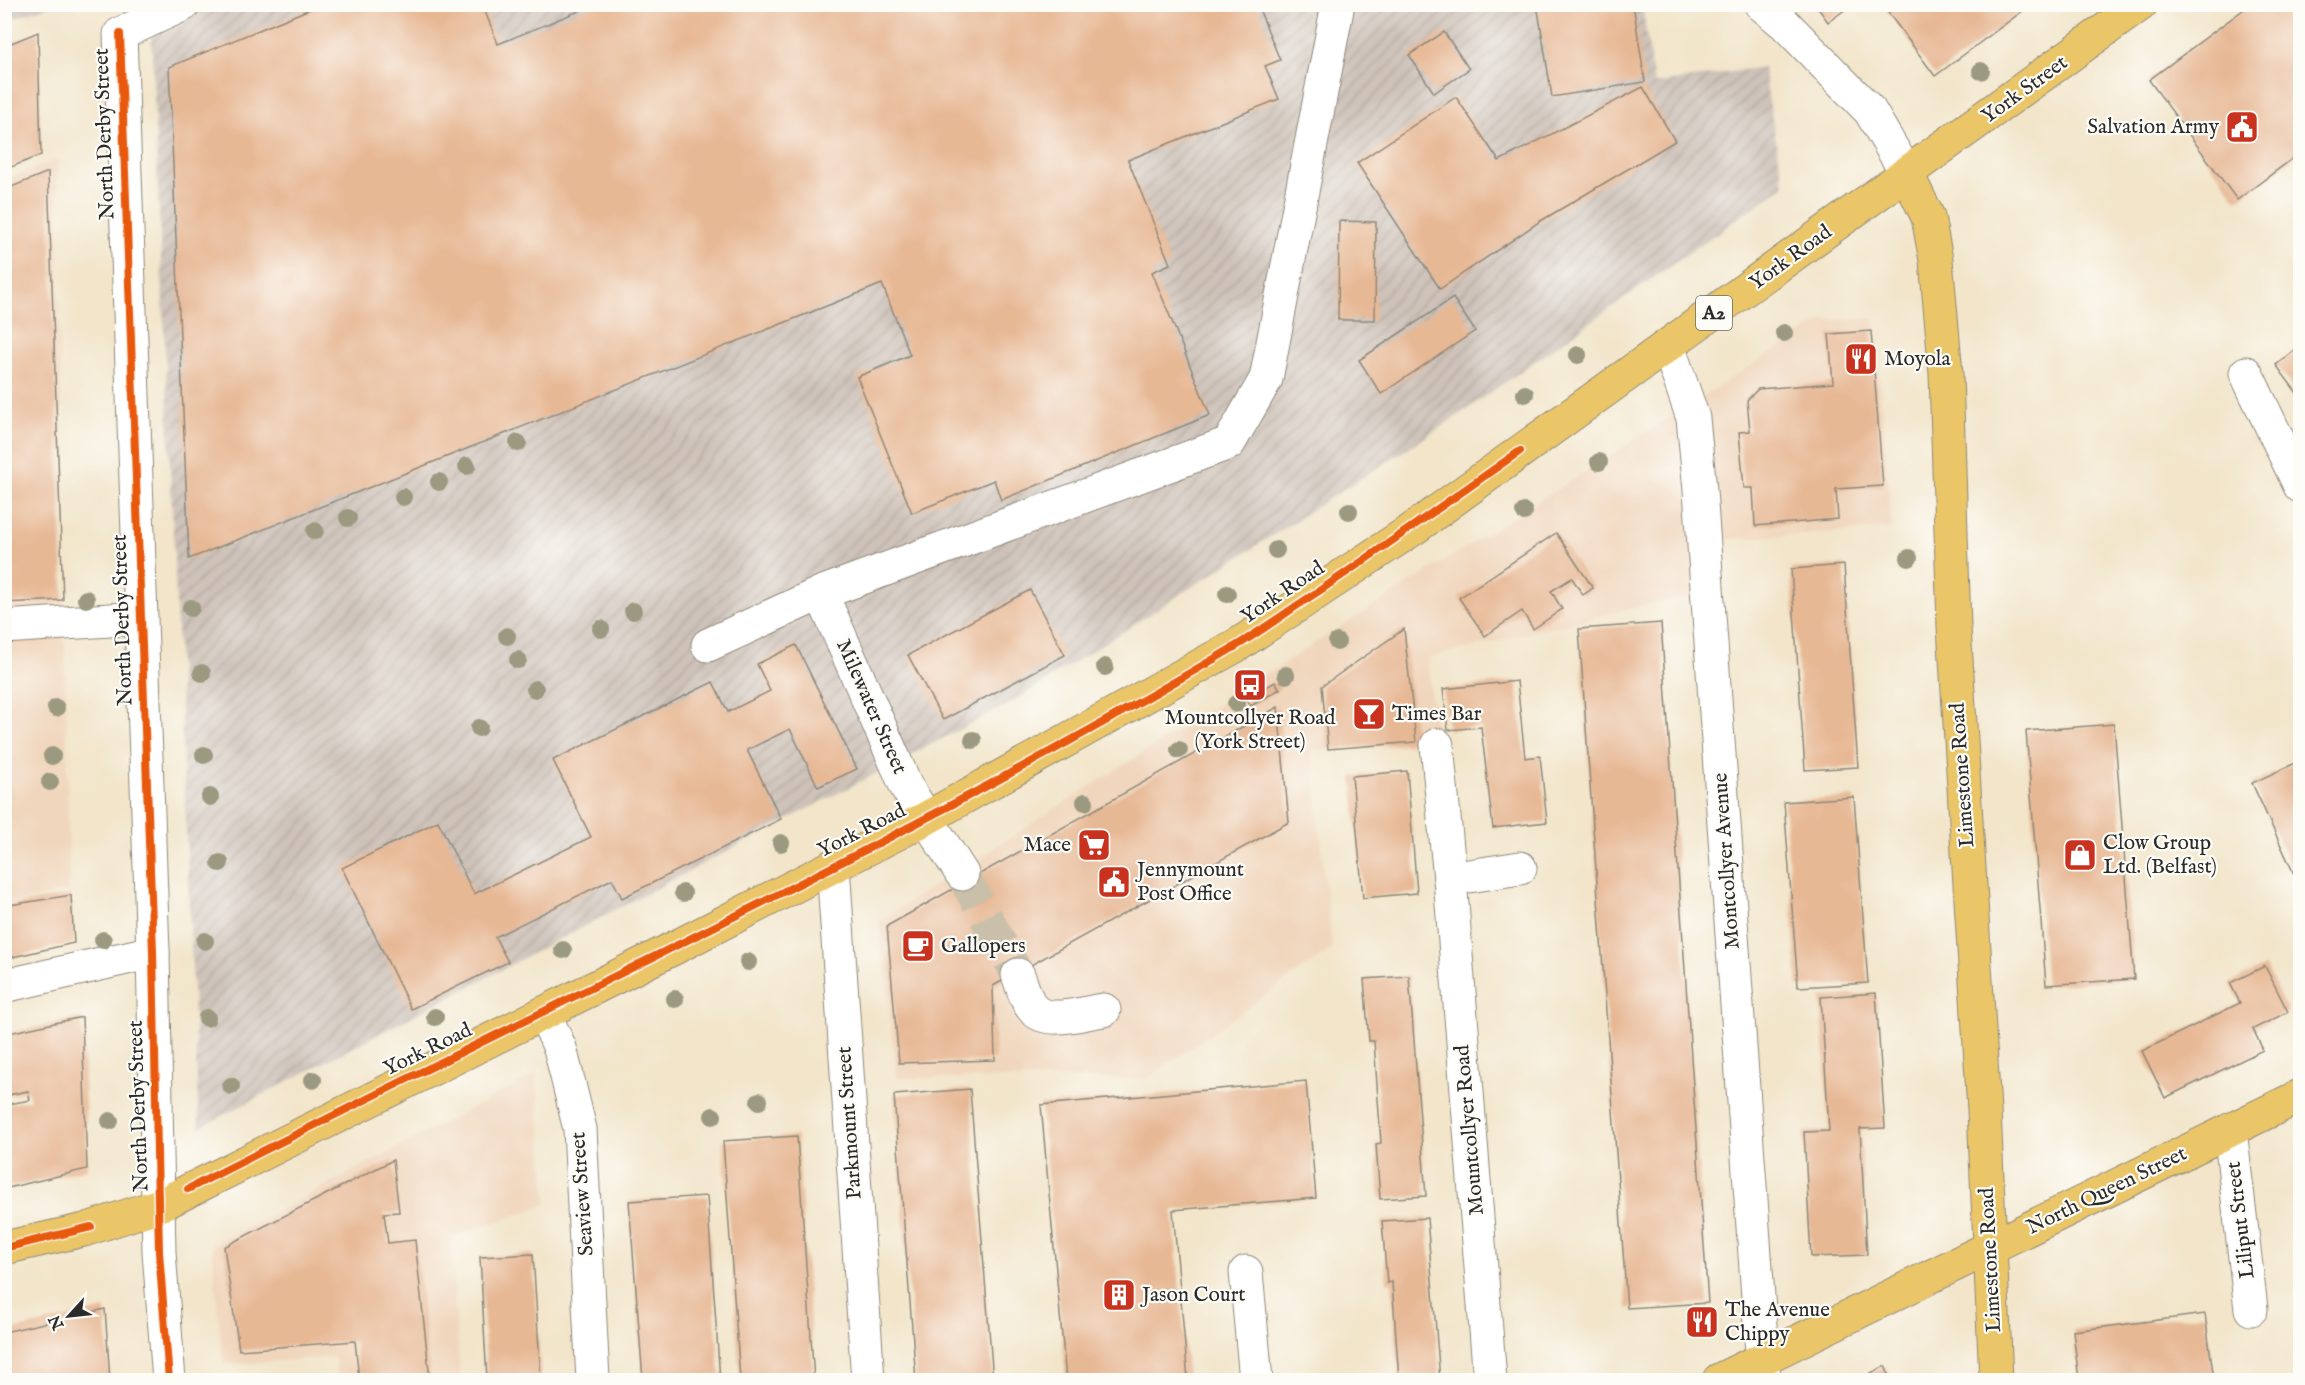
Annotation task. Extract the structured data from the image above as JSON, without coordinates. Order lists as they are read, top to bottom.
{
  "streets": {
    "main road": [
      "York Street",
      "York Road",
      "A2",
      "Limestone Road",
      "North Queen Street"
    ],
    "street": [
      "North Derby Street",
      "Milewater Street",
      "Montcollyer Avenue",
      "Parkmount Street",
      "Mountcollyer Road",
      "Seaview Street",
      "Liliput Street"
    ]
  },
  "crossings": [
    ["York Street", "York Road"],
    ["York Street", "Limestone Road"],
    ["North Derby Street", "York Road"],
    ["York Road", "Milewater Street"],
    ["York Road", "Limestone Road"],
    ["York Road", "Montcollyer Avenue"],
    ["York Road", "Parkmount Street"],
    ["York Road", "Seaview Street"],
    ["Limestone Road", "North Queen Street"],
    ["Montcollyer Avenue", "North Queen Street"],
    ["North Queen Street", "Liliput Street"]
  ],
  "places": {
    "public building": ["Salvation Army", "Jennymount Post Office"],
    "restaurant": ["Moyola", "The Avenue Chippy"],
    "bus stop": ["Mountcollyer Road (York Street)"],
    "bar": ["Times Bar"],
    "supermarket": ["Mace"],
    "shop": ["Clow Group Ltd. (Belfast)"],
    "cafe": ["Gallopers"],
    "building": ["Jason Court"]
  },
  "north": "bottom left"
}
